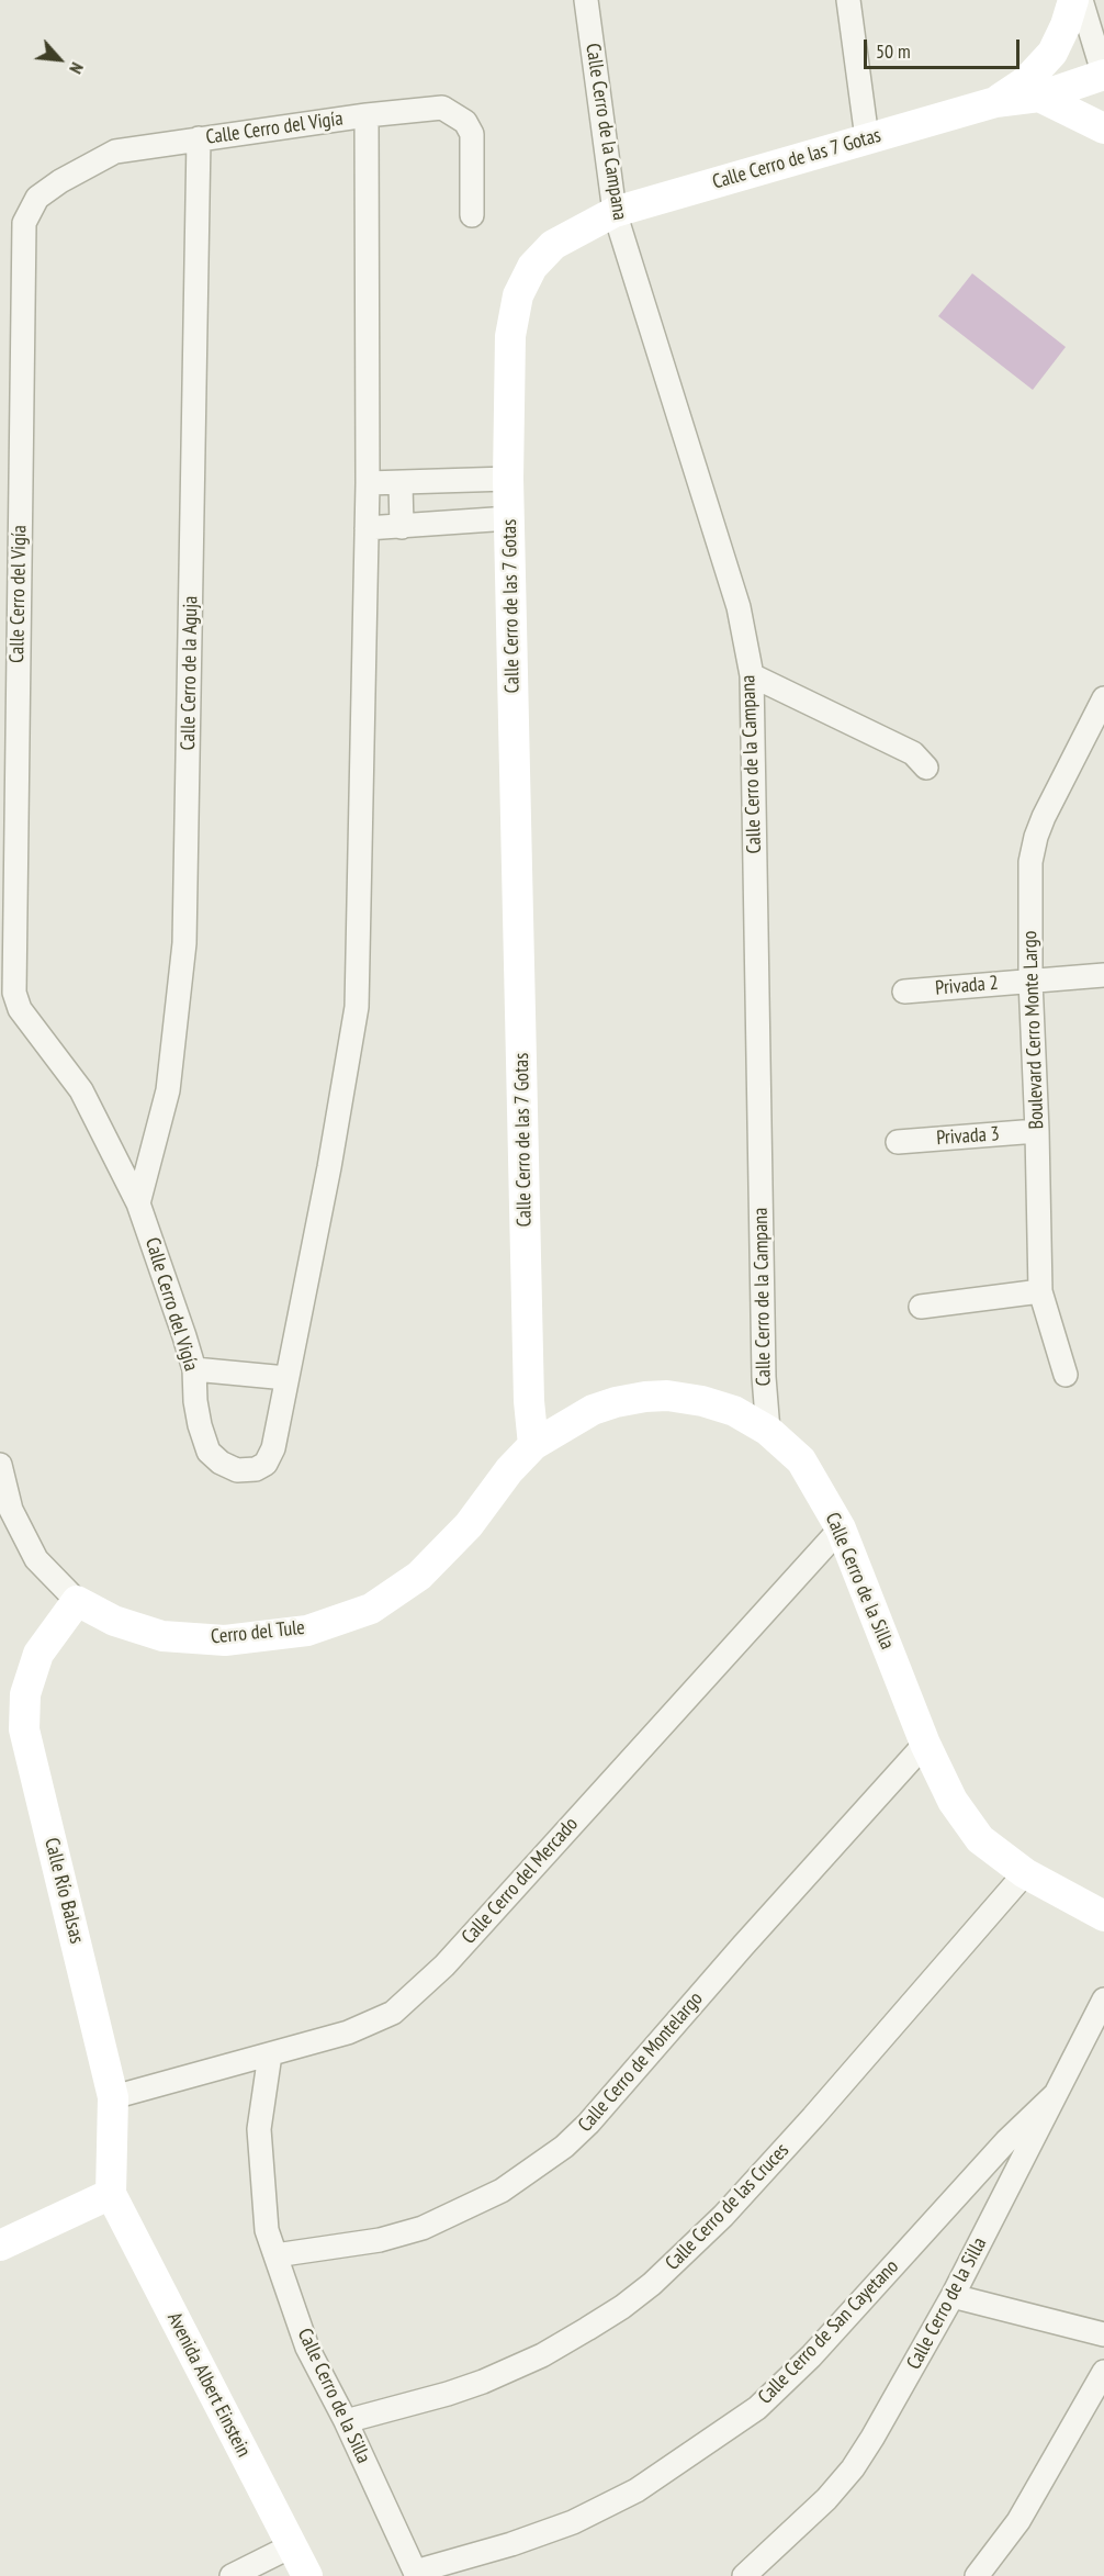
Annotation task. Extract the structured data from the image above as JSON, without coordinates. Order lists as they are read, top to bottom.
{
  "streets": {
    "street": [
      "Calle Cerro del Vigía",
      "Calle Cerro de la Campana",
      "Calle Cerro de las 7 Gotas",
      "Calle Cerro de la Aguja",
      "Privada 2",
      "Boulevard Cerro Monte Largo",
      "Privada 3",
      "Calle Cerro de la Silla",
      "Cerro del Tule",
      "Calle Cerro del Mercado",
      "Calle Río Balsas",
      "Calle Cerro de Montelargo",
      "Calle Cerro de las Cruces",
      "Calle Cerro de San Cayetano",
      "Avenida Albert Einstein"
    ]
  },
  "crossings": [
    ["Calle Cerro del Vigía", "Calle Cerro de la Aguja"],
    ["Calle Cerro de la Campana", "Calle Cerro de las 7 Gotas"],
    ["Calle Cerro de la Campana", "Calle Cerro de la Silla"],
    ["Calle Cerro de las 7 Gotas", "Calle Cerro de la Silla"],
    ["Calle Cerro de las 7 Gotas", "Cerro del Tule"],
    ["Privada 2", "Boulevard Cerro Monte Largo"],
    ["Boulevard Cerro Monte Largo", "Privada 3"],
    ["Calle Cerro de la Silla", "Cerro del Tule"],
    ["Calle Cerro de la Silla", "Calle Cerro del Mercado"],
    ["Calle Cerro de la Silla", "Calle Cerro de Montelargo"],
    ["Calle Cerro de la Silla", "Calle Cerro de las Cruces"],
    ["Calle Cerro de la Silla", "Calle Cerro de San Cayetano"],
    ["Cerro del Tule", "Calle Río Balsas"],
    ["Calle Cerro del Mercado", "Calle Río Balsas"],
    ["Calle Río Balsas", "Avenida Albert Einstein"]
  ],
  "scale_bar": "50 m",
  "north": "bottom right"
}
